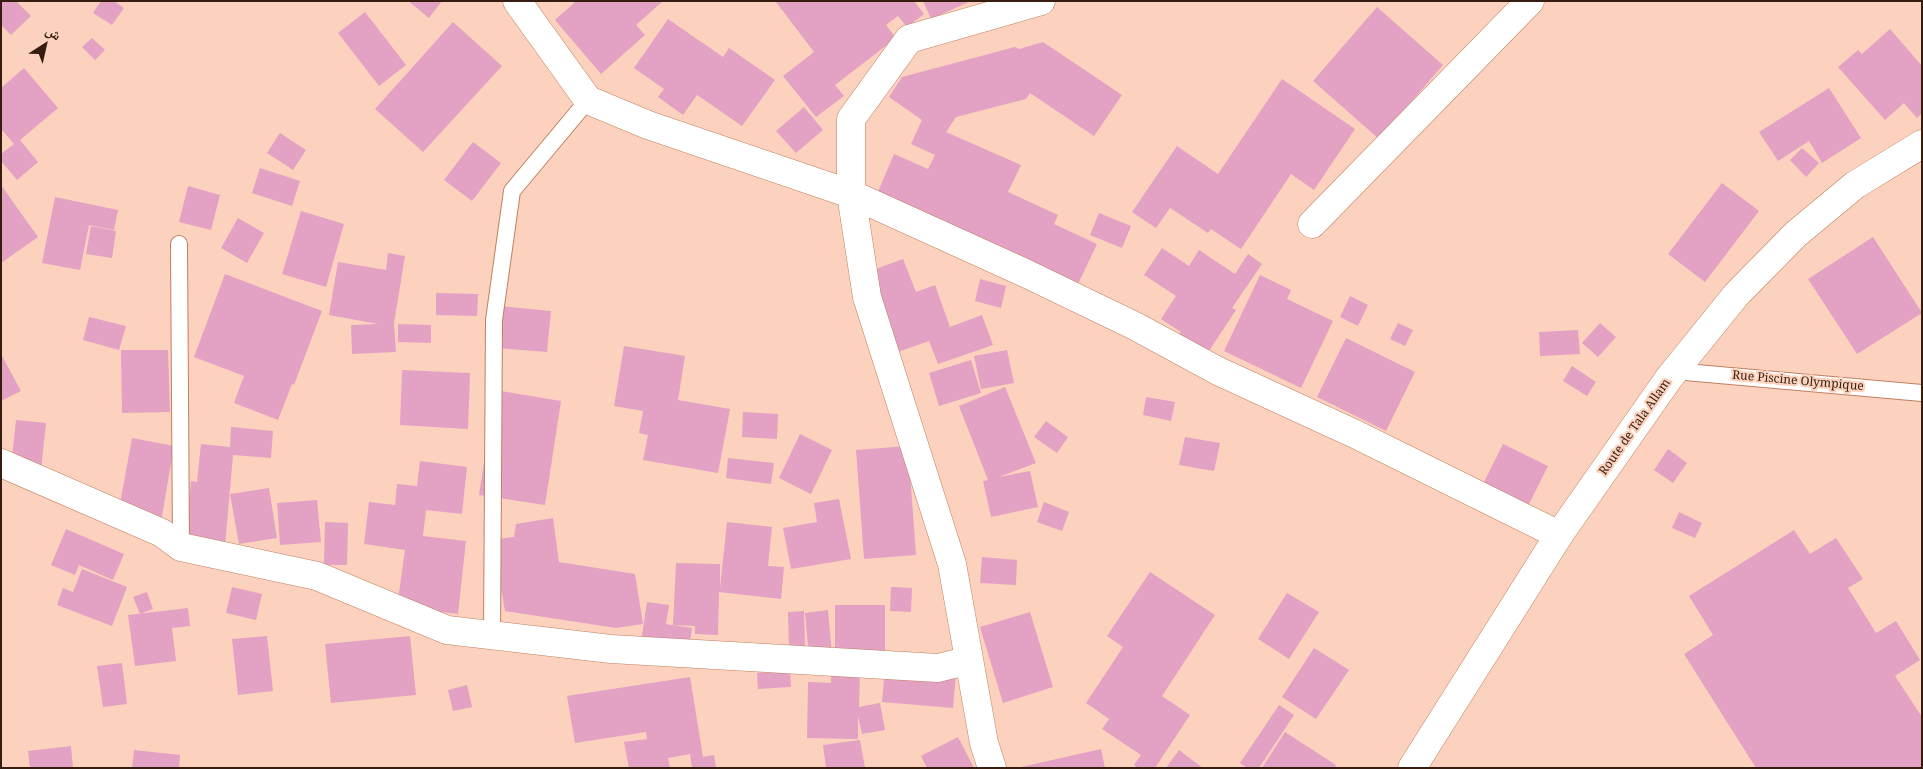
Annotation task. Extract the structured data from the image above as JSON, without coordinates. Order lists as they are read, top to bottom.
{
  "streets": {
    "street": ["Route de Tala Allam"],
    "lane": ["Rue Piscine Olympique"]
  },
  "crossings": [
    ["Rue Piscine Olympique", "Route de Tala Allam"]
  ],
  "north": "top right"
}
